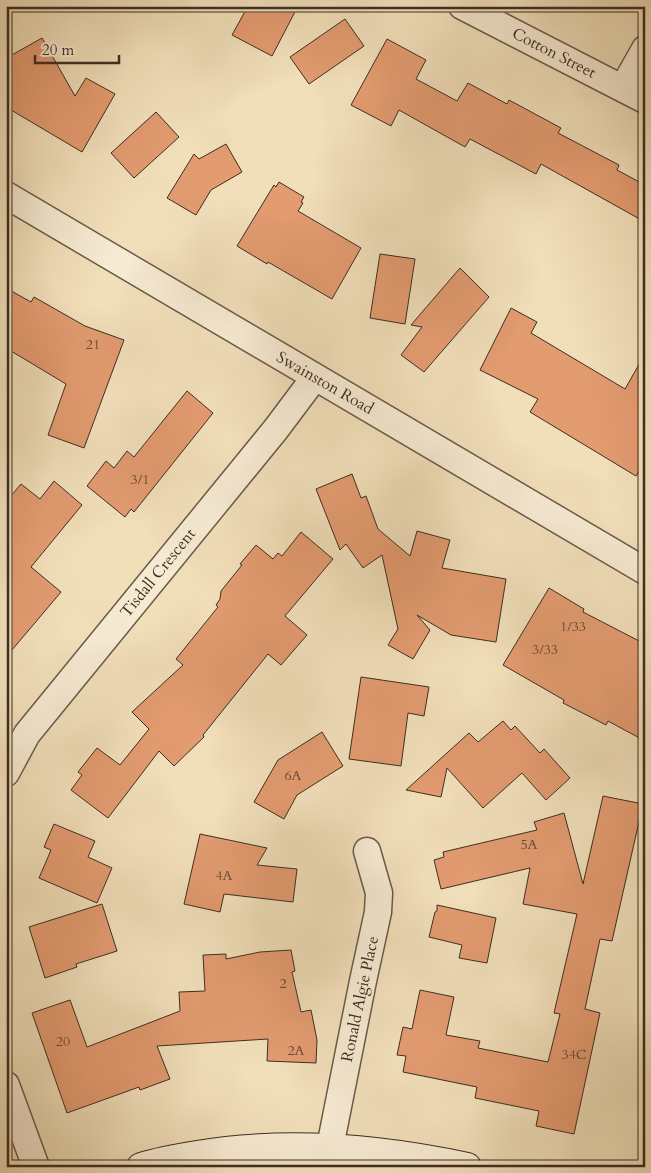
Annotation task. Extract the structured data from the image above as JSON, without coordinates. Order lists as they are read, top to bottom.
{
  "streets": {
    "street": [
      "Cotton Street",
      "Swainston Road",
      "Tisdall Crescent",
      "Ronald Algie Place"
    ]
  },
  "crossings": [
    ["Swainston Road", "Tisdall Crescent"]
  ],
  "house_numbers": [
    "21",
    "3/1",
    "1/33",
    "3/33",
    "6A",
    "5A",
    "4A",
    "2",
    "20",
    "2A",
    "34C"
  ],
  "scale_bar": "20 m"
}
